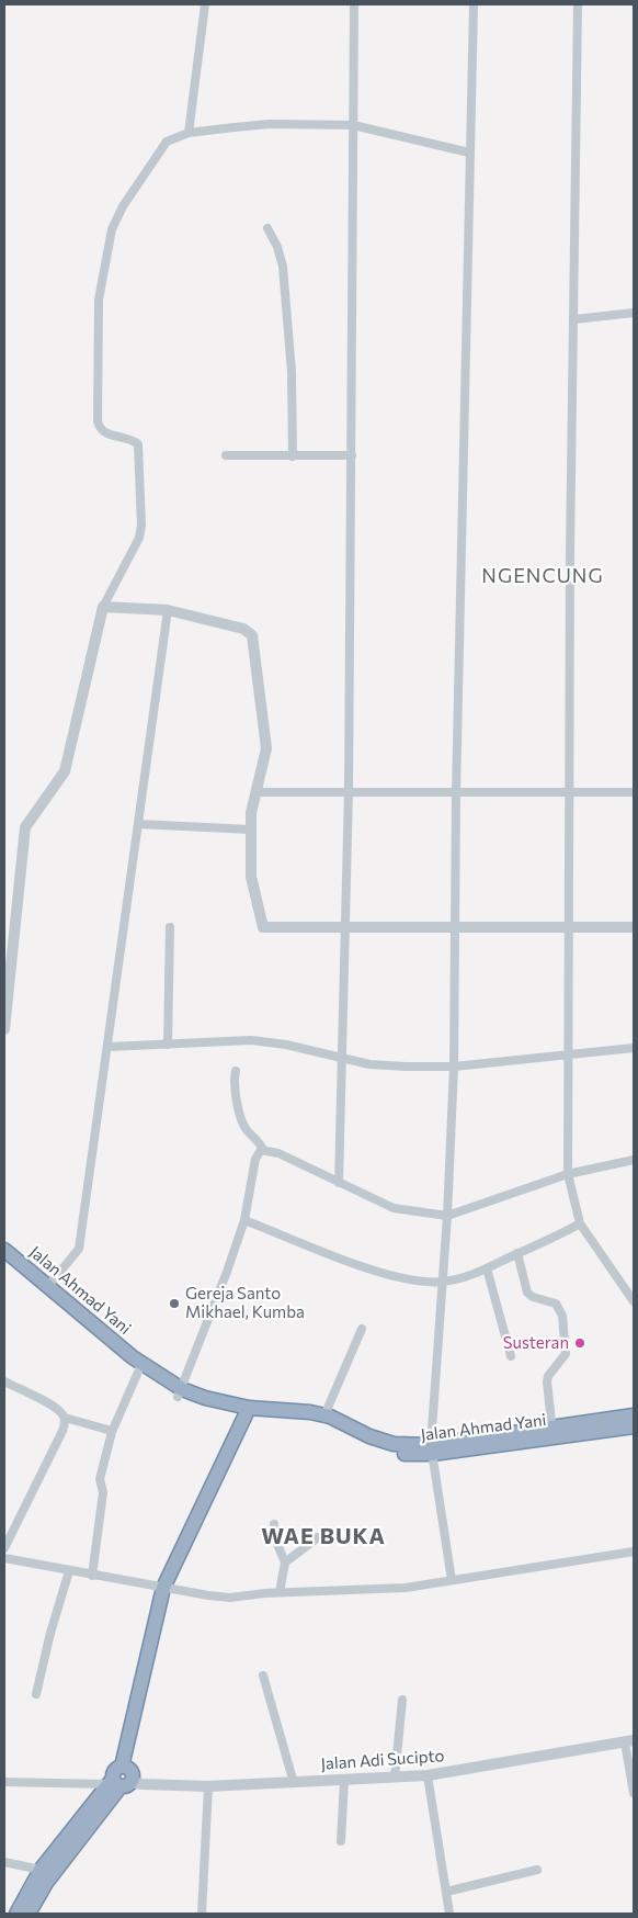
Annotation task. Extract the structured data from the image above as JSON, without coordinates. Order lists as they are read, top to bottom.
{
  "streets": {
    "highway": ["Jalan Ahmad Yani"],
    "street": ["Jalan Adi Sucipto"]
  },
  "districts": ["NGENCUNG", "WAE BUKA"],
  "places": ["Gereja Santo Mikhael, Kumba", "Susteran"]
}
